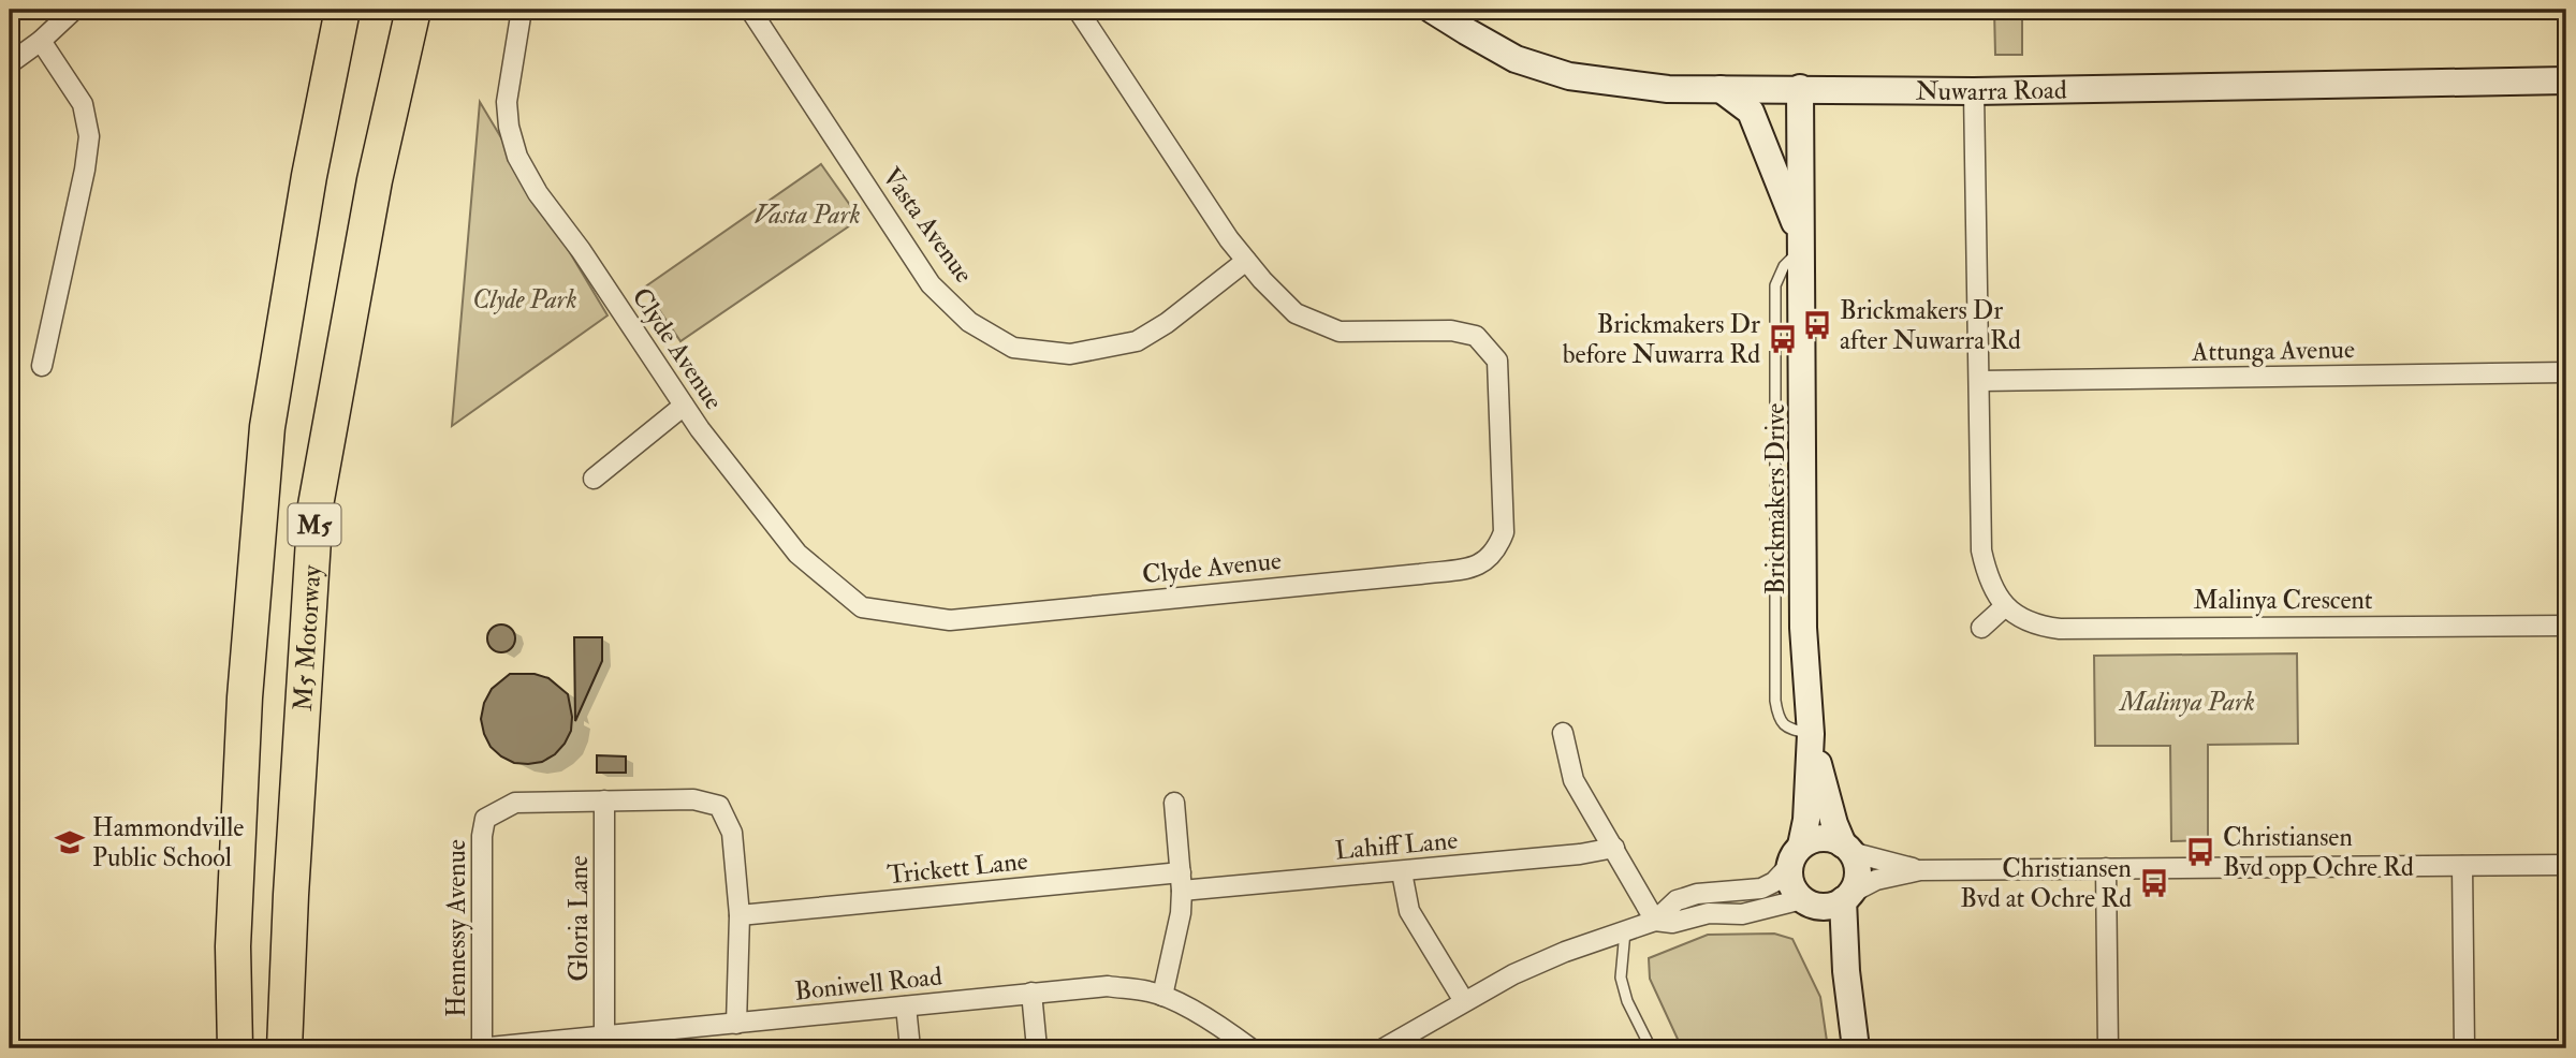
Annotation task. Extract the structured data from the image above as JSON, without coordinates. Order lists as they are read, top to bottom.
{
  "streets": {
    "highway": ["M5", "M5 Motorway"],
    "street": [
      "Nuwarra Road",
      "Vasta Avenue",
      "Clyde Avenue",
      "Attunga Avenue",
      "Brickmakers Drive",
      "Malinya Crescent",
      "Lahiff Lane",
      "Trickett Lane",
      "Gloria Lane",
      "Hennessy Avenue",
      "Boniwell Road"
    ]
  },
  "crossings": [
    ["Nuwarra Road", "Brickmakers Drive"],
    ["Vasta Avenue", "Clyde Avenue"],
    ["Lahiff Lane", "Trickett Lane"],
    ["Trickett Lane", "Hennessy Avenue"],
    ["Gloria Lane", "Hennessy Avenue"],
    ["Gloria Lane", "Boniwell Road"],
    ["Hennessy Avenue", "Boniwell Road"]
  ],
  "parks": ["Vasta Park", "Clyde Park", "Malinya Park"],
  "places": {
    "bus stop": [
      "Brickmakers Dr after Nuwarra Rd",
      "Brickmakers Dr before Nuwarra Rd",
      "Christiansen Bvd opp Ochre Rd",
      "Christiansen Bvd at Ochre Rd"
    ],
    "school or university": ["Hammondville Public School"]
  }
}
